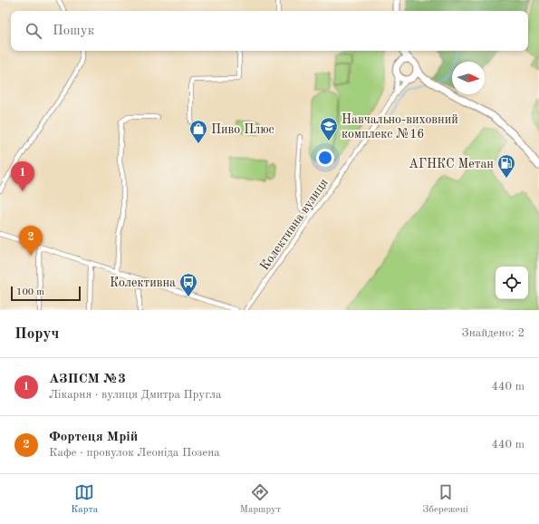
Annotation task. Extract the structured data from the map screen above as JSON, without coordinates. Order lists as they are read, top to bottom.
{
  "streets": {
    "street": ["Колективна вулиця"]
  },
  "places": {
    "school or university": ["Навчально-виховний комплекс №16"],
    "shop": ["Пиво Плюс"],
    "fuel station": ["АГНКС Метан"],
    "bus stop": ["Колективна"]
  },
  "scale_bar": "100 m",
  "north": "right",
  "page": {
    "search": "Пошук",
    "pins": ["1", "2"],
    "scale": "100 m",
    "heading": ["Поруч", "Знайдено: 2"],
    "list": [
      {
        "mark": "1",
        "name": "АЗПСМ №3",
        "note": "Лікарня · вулиця Дмитра Пругла",
        "value": "440 m"
      },
      {
        "mark": "2",
        "name": "Фортеця Мрій",
        "note": "Кафе · провулок Леоніда Позена",
        "value": "440 m"
      }
    ],
    "nav": ["Карта", "Маршрут", "Збережені"]
  }
}
